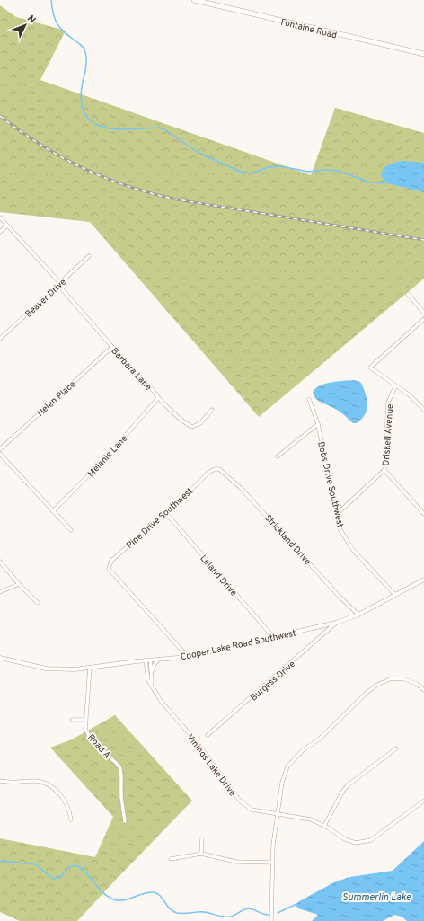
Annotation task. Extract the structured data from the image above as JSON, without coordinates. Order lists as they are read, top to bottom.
{
  "streets": {
    "main road": ["Fontaine Road"],
    "street": [
      "Beaver Drive",
      "Barbara Lane",
      "Helen Place",
      "Driskell Avenue",
      "Melanie Lane",
      "Bobs Drive Southwest",
      "Pine Drive Southwest",
      "Strickland Drive",
      "Leland Drive",
      "Cooper Lake Road Southwest",
      "Burgess Drive",
      "Road A",
      "Vinings Lake Drive"
    ]
  },
  "crossings": [
    ["Beaver Drive", "Barbara Lane"],
    ["Barbara Lane", "Helen Place"],
    ["Barbara Lane", "Melanie Lane"],
    ["Bobs Drive Southwest", "Cooper Lake Road Southwest"],
    ["Pine Drive Southwest", "Strickland Drive"],
    ["Pine Drive Southwest", "Leland Drive"],
    ["Pine Drive Southwest", "Cooper Lake Road Southwest"],
    ["Strickland Drive", "Cooper Lake Road Southwest"],
    ["Leland Drive", "Cooper Lake Road Southwest"],
    ["Cooper Lake Road Southwest", "Burgess Drive"],
    ["Cooper Lake Road Southwest", "Road A"],
    ["Cooper Lake Road Southwest", "Vinings Lake Drive"]
  ],
  "water": ["Summerlin Lake"],
  "north": "top right"
}
